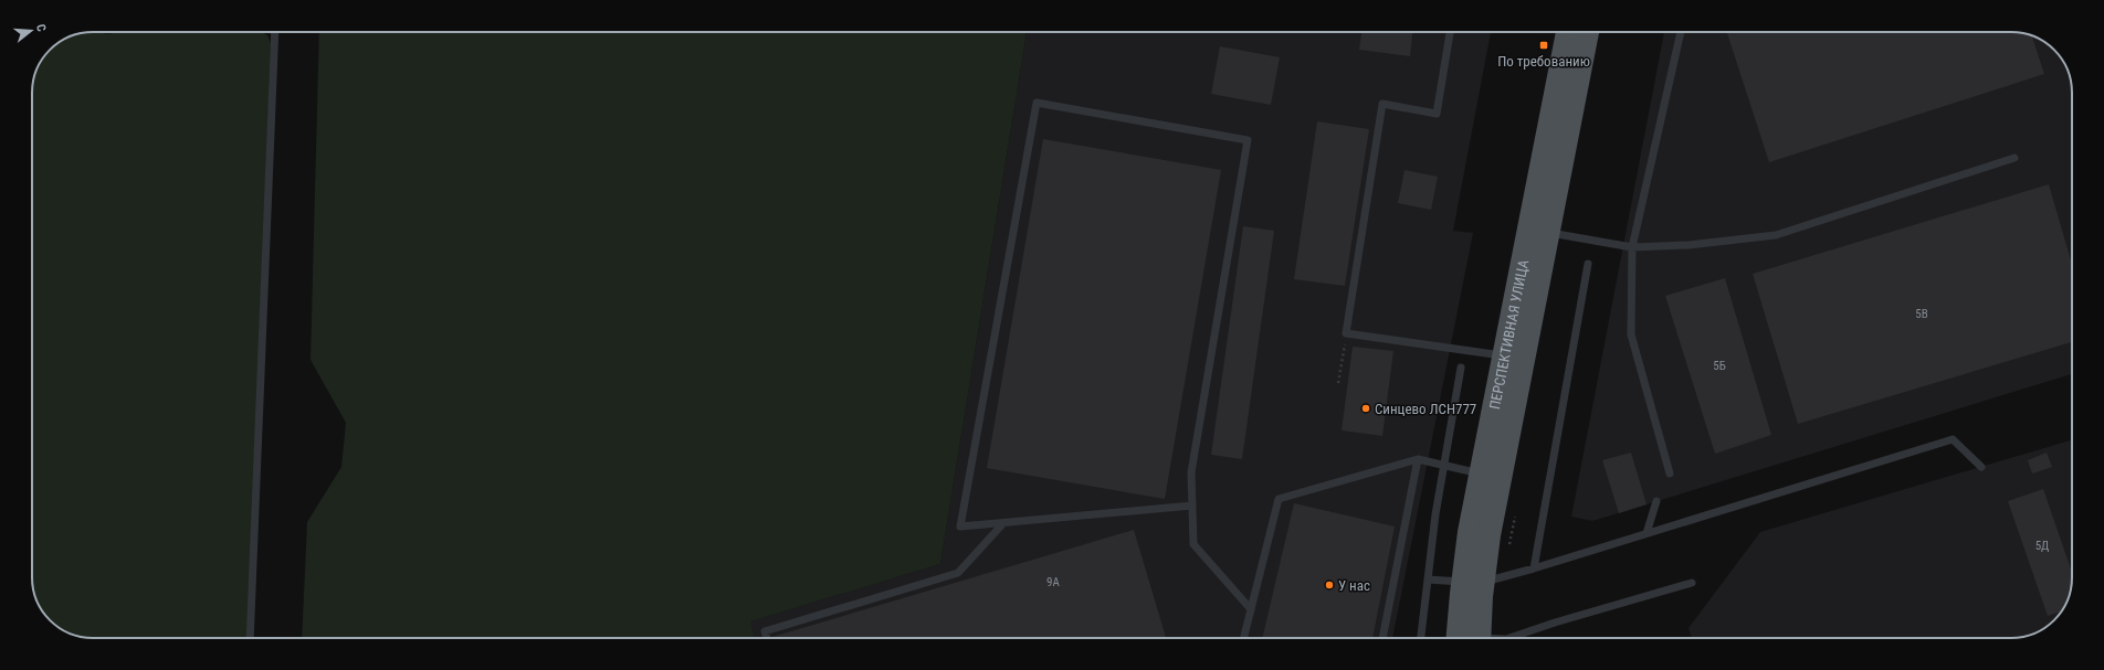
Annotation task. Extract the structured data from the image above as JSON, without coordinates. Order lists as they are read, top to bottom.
{
  "streets": {
    "main road": ["ПЕРСПЕКТИВНАЯ УЛИЦА"]
  },
  "places": {
    "transit": ["По требованию"],
    "other": ["Синцево ЛСН777", "У нас"]
  },
  "house_numbers": [
    "5В",
    "5Б",
    "5Д",
    "9А"
  ],
  "north": "right"
}
